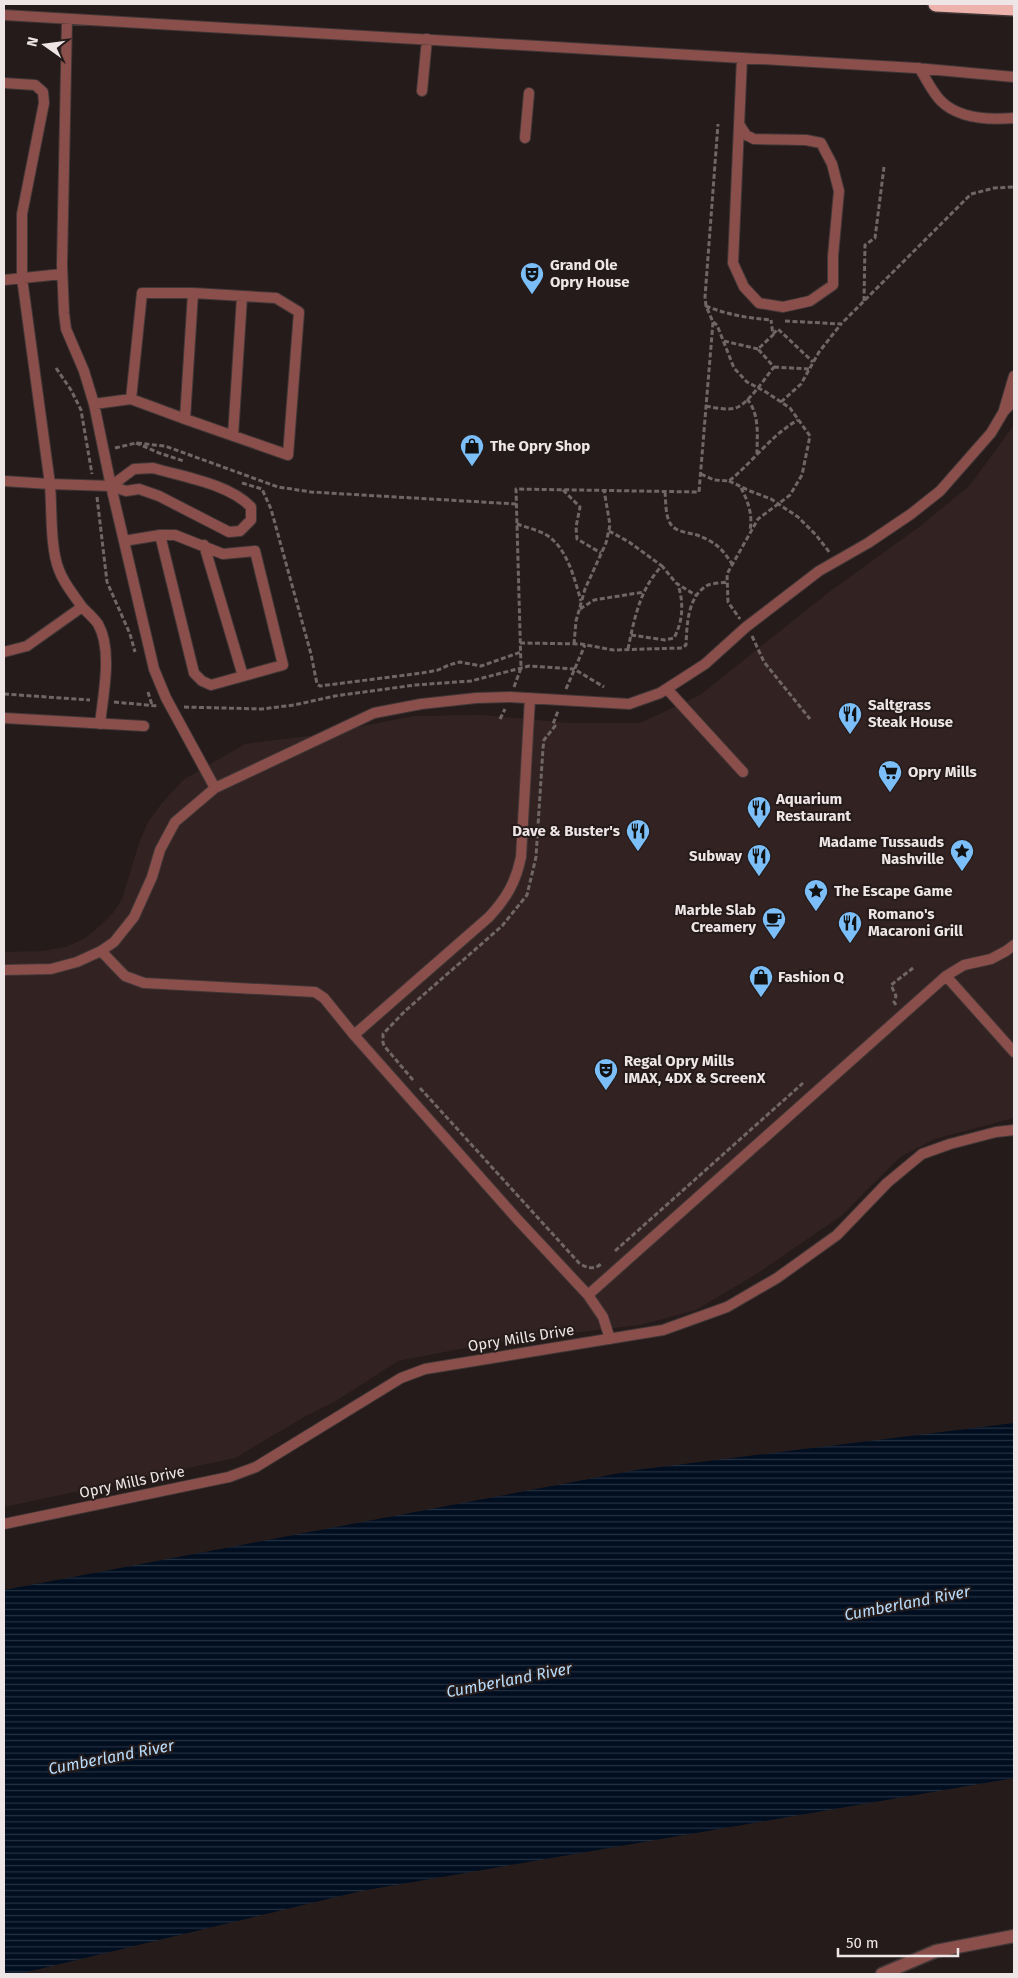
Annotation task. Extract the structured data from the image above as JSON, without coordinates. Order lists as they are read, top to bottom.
{
  "streets": {
    "lane": ["Opry Mills Drive"]
  },
  "water": ["Cumberland River"],
  "places": {
    "theatre": ["Grand Ole Opry House", "Regal Opry Mills IMAX, 4DX & ScreenX"],
    "shop": ["The Opry Shop", "Fashion Q"],
    "restaurant": [
      "Saltgrass Steak House",
      "Aquarium Restaurant",
      "Dave & Buster's",
      "Subway",
      "Romano's Macaroni Grill"
    ],
    "supermarket": ["Opry Mills"],
    "place": ["Madame Tussauds Nashville", "The Escape Game"],
    "cafe": ["Marble Slab Creamery"]
  },
  "scale_bar": "50 m",
  "north": "left"
}
